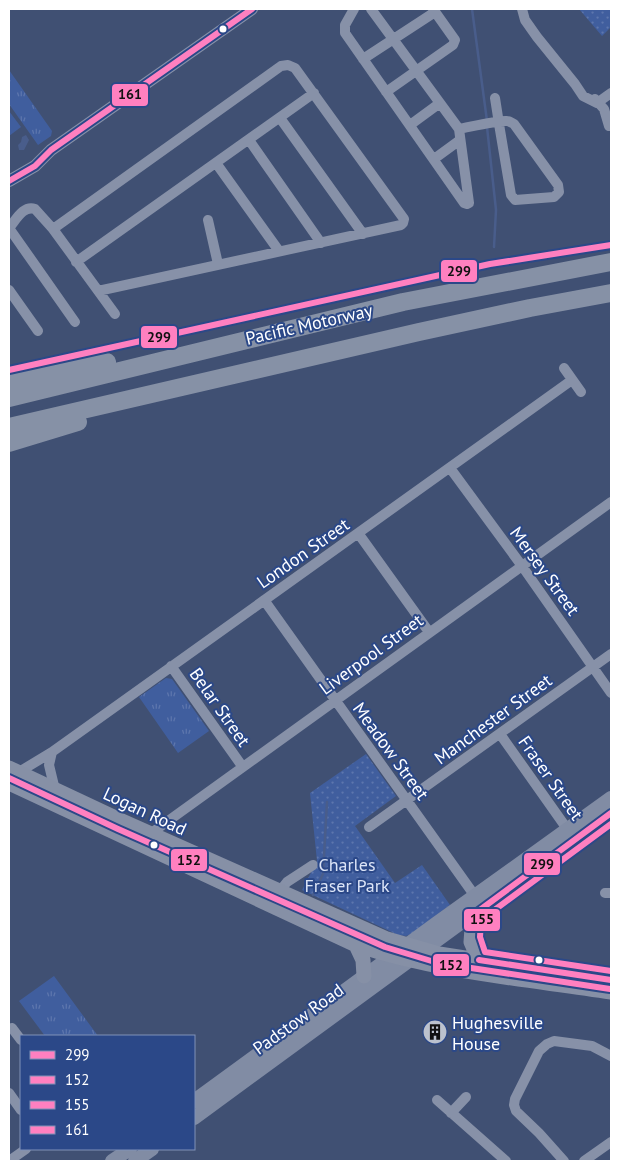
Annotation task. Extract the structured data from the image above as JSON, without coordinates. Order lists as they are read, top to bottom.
{
  "streets": {
    "highway": ["Pacific Motorway"],
    "main road": ["Logan Road", "Padstow Road"],
    "street": [
      "London Street",
      "Mersey Street",
      "Liverpool Street",
      "Belar Street",
      "Manchester Street",
      "Meadow Street",
      "Fraser Street"
    ]
  },
  "crossings": [
    ["London Street", "Mersey Street"],
    ["London Street", "Belar Street"],
    ["London Street", "Meadow Street"],
    ["London Street", "Logan Road"],
    ["Mersey Street", "Liverpool Street"],
    ["Mersey Street", "Manchester Street"],
    ["Liverpool Street", "Belar Street"],
    ["Liverpool Street", "Meadow Street"],
    ["Liverpool Street", "Logan Road"],
    ["Manchester Street", "Meadow Street"],
    ["Manchester Street", "Fraser Street"],
    ["Meadow Street", "Padstow Road"],
    ["Fraser Street", "Padstow Road"],
    ["Logan Road", "Padstow Road"]
  ],
  "parks": ["Charles Fraser Park"],
  "places": {
    "building": ["Hughesville House"]
  },
  "lines": [
    "transit line 161",
    "transit line 299",
    "transit line 152",
    "transit line 155"
  ],
  "legend": [
    "299",
    "152",
    "155",
    "161"
  ]
}
